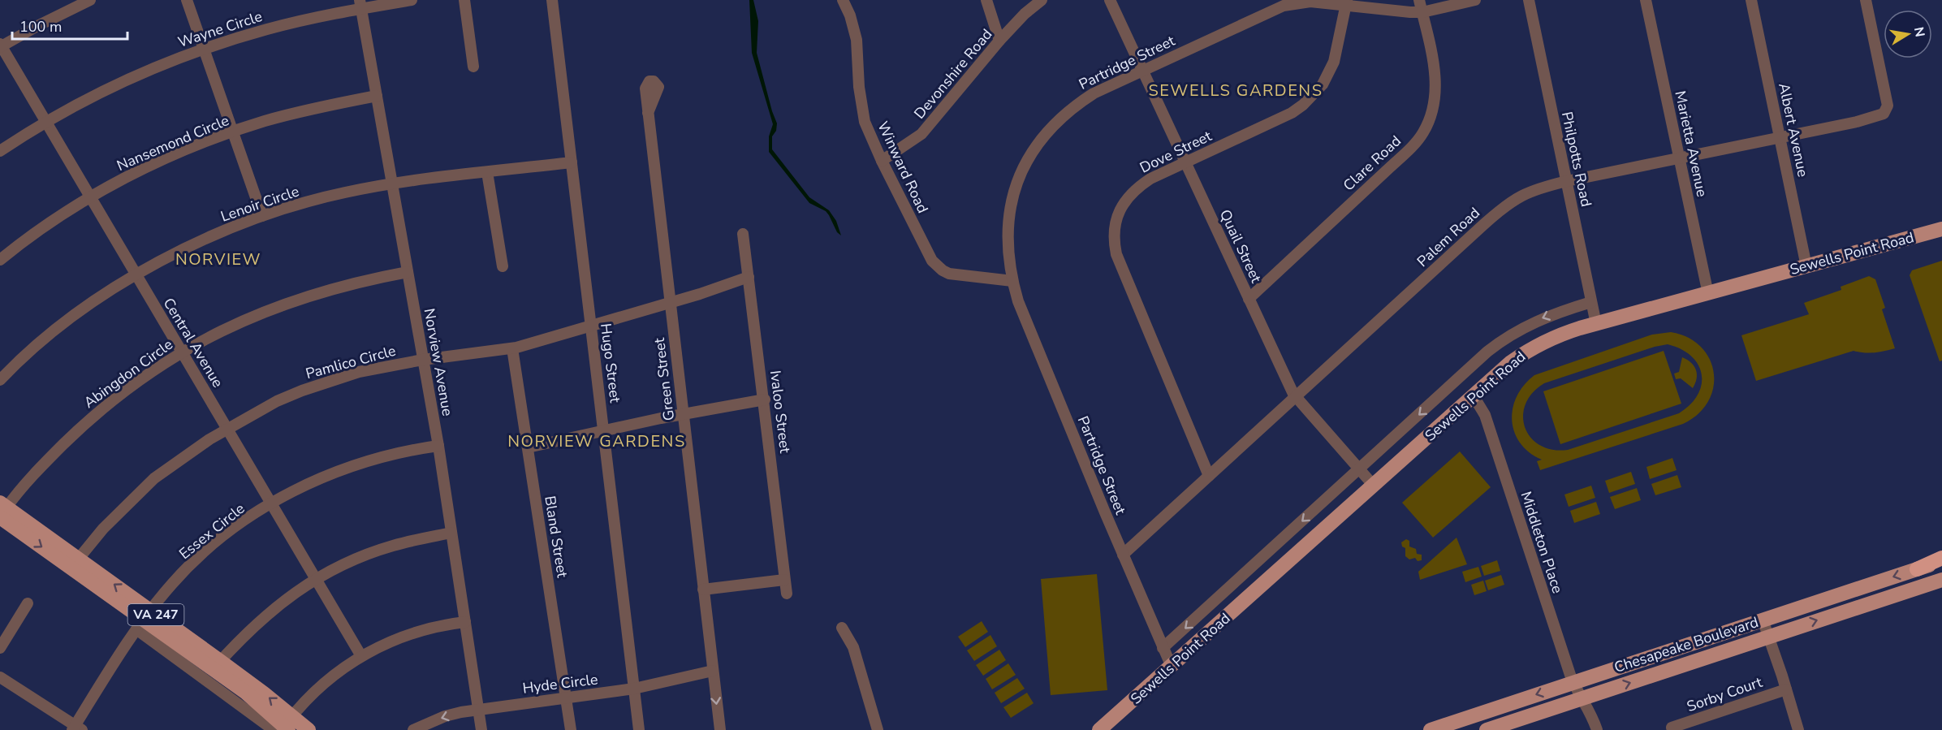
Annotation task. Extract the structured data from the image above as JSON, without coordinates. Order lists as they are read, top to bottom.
{
  "streets": {
    "main road": ["Sewells Point Road", "VA 247", "Chesapeake Boulevard"],
    "street": [
      "Wayne Circle",
      "Partridge Street",
      "Devonshire Road",
      "Albert Avenue",
      "Nansemond Circle",
      "Marietta Avenue",
      "Dove Street",
      "Philpotts Road",
      "Clare Road",
      "Winward Road",
      "Lenoir Circle",
      "Palem Road",
      "Quail Street",
      "Central Avenue",
      "Pamlico Circle",
      "Norview Avenue",
      "Hugo Street",
      "Abingdon Circle",
      "Green Street",
      "Ivaloo Street",
      "Essex Circle",
      "Bland Street",
      "Middleton Place",
      "Hyde Circle",
      "Sorby Court"
    ]
  },
  "crossings": [
    ["Wayne Circle", "Central Avenue"],
    ["Wayne Circle", "Norview Avenue"],
    ["Partridge Street", "Dove Street"],
    ["Partridge Street", "Clare Road"],
    ["Partridge Street", "Winward Road"],
    ["Partridge Street", "Palem Road"],
    ["Partridge Street", "Quail Street"],
    ["Partridge Street", "Sewells Point Road"],
    ["Devonshire Road", "Winward Road"],
    ["Albert Avenue", "Palem Road"],
    ["Albert Avenue", "Sewells Point Road"],
    ["Nansemond Circle", "Central Avenue"],
    ["Nansemond Circle", "Norview Avenue"],
    ["Marietta Avenue", "Palem Road"],
    ["Marietta Avenue", "Sewells Point Road"],
    ["Dove Street", "Palem Road"],
    ["Dove Street", "Quail Street"],
    ["Philpotts Road", "Palem Road"],
    ["Philpotts Road", "Sewells Point Road"],
    ["Clare Road", "Quail Street"],
    ["Lenoir Circle", "Central Avenue"],
    ["Lenoir Circle", "Norview Avenue"],
    ["Lenoir Circle", "Hugo Street"],
    ["Palem Road", "Quail Street"],
    ["Quail Street", "Sewells Point Road"],
    ["Sewells Point Road", "Middleton Place"],
    ["Central Avenue", "Pamlico Circle"],
    ["Central Avenue", "Abingdon Circle"],
    ["Central Avenue", "Essex Circle"],
    ["Pamlico Circle", "Norview Avenue"],
    ["Pamlico Circle", "Hugo Street"],
    ["Pamlico Circle", "Green Street"],
    ["Pamlico Circle", "Ivaloo Street"],
    ["Pamlico Circle", "Bland Street"],
    ["Pamlico Circle", "VA 247"],
    ["Norview Avenue", "Abingdon Circle"],
    ["Norview Avenue", "Essex Circle"],
    ["Norview Avenue", "Hyde Circle"],
    ["Hugo Street", "Hyde Circle"],
    ["Abingdon Circle", "VA 247"],
    ["Green Street", "Hyde Circle"],
    ["Essex Circle", "VA 247"],
    ["Bland Street", "Hyde Circle"],
    ["Middleton Place", "Chesapeake Boulevard"]
  ],
  "districts": ["SEWELLS GARDENS", "NORVIEW", "NORVIEW GARDENS"],
  "scale_bar": "100 m",
  "north": "right"
}
